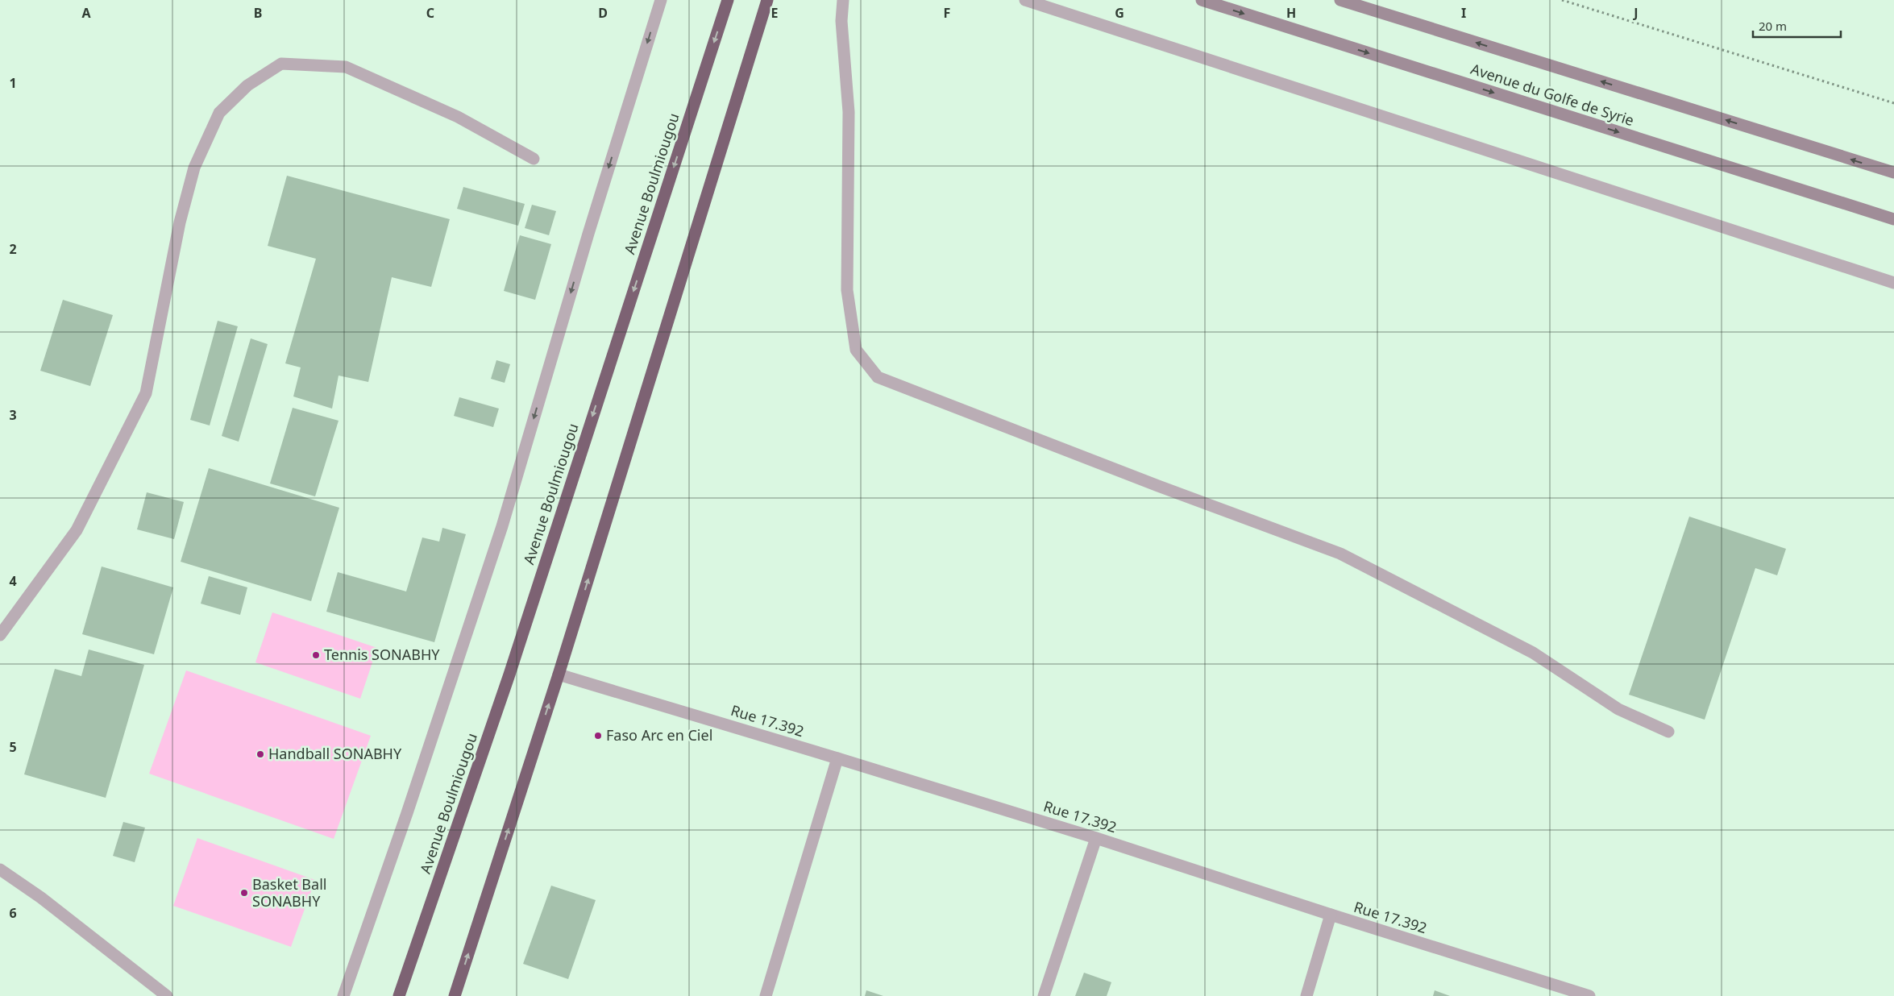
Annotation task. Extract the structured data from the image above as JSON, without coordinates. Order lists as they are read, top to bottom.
{
  "streets": {
    "highway": ["Avenue Boulmiougou"],
    "main road": ["Avenue du Golfe de Syrie"],
    "street": ["Rue 17.392"]
  },
  "places": [
    "Tennis SONABHY",
    "Faso Arc en Ciel",
    "Handball SONABHY",
    "Basket Ball SONABHY"
  ],
  "scale_bar": "20 m",
  "grid": {
    "columns": [
      "A",
      "B",
      "C",
      "D",
      "E",
      "F",
      "G",
      "H",
      "I",
      "J"
    ],
    "rows": [
      "1",
      "2",
      "3",
      "4",
      "5",
      "6"
    ]
  }
}
